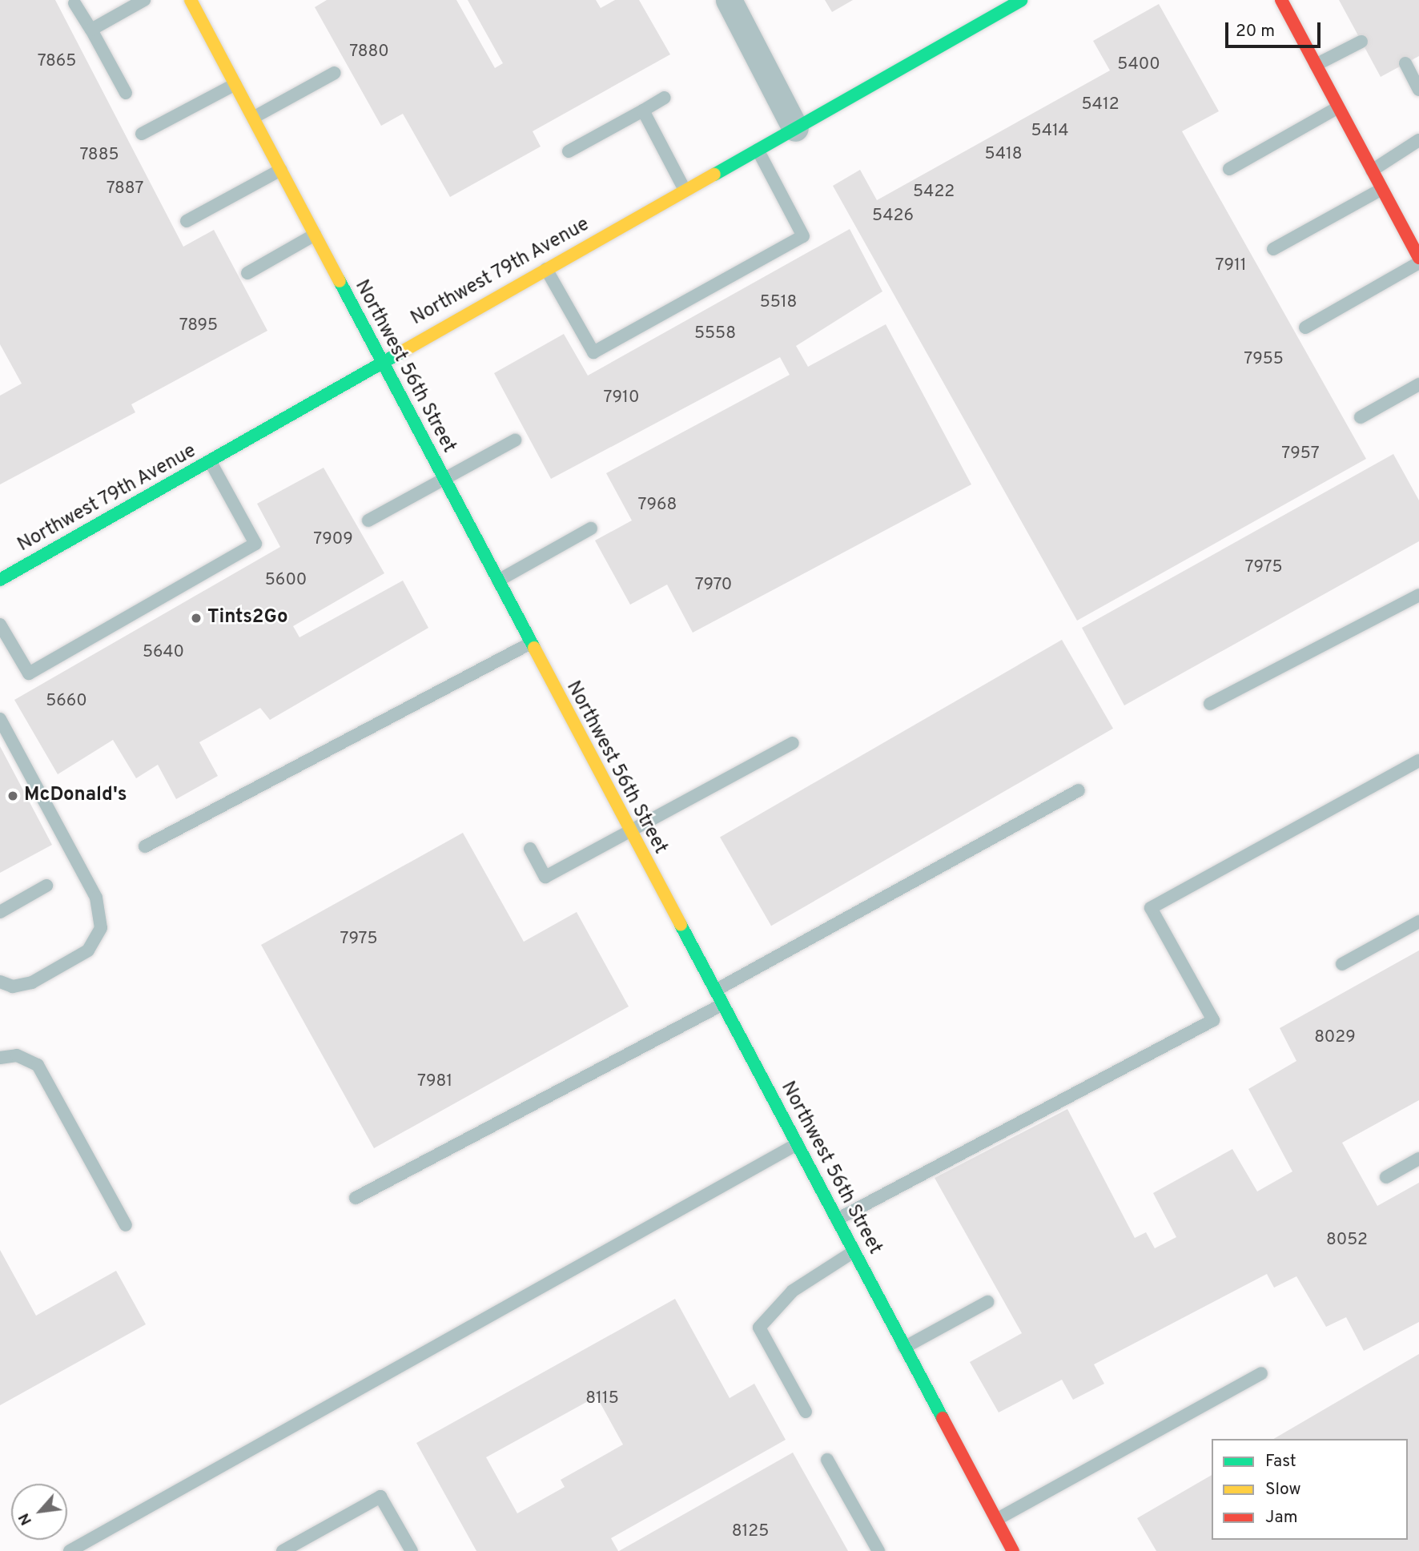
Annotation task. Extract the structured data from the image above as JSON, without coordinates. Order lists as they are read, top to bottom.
{
  "streets": {
    "street": ["Northwest 79th Avenue", "Northwest 56th Street"]
  },
  "crossings": [
    ["Northwest 79th Avenue", "Northwest 56th Street"]
  ],
  "places": ["Tints2Go", "McDonald's"],
  "house_numbers": [
    "7880",
    "7865",
    "5400",
    "5412",
    "5414",
    "5418",
    "7885",
    "7887",
    "5422",
    "5426",
    "7911",
    "5518",
    "7895",
    "5558",
    "7955",
    "7910",
    "7957",
    "7968",
    "7909",
    "7975",
    "5600",
    "7970",
    "5640",
    "5660",
    "7975",
    "8029",
    "7981",
    "8052",
    "8115",
    "8125"
  ],
  "legend": ["Fast", "Slow", "Jam"],
  "scale_bar": "20 m",
  "north": "bottom left"
}
